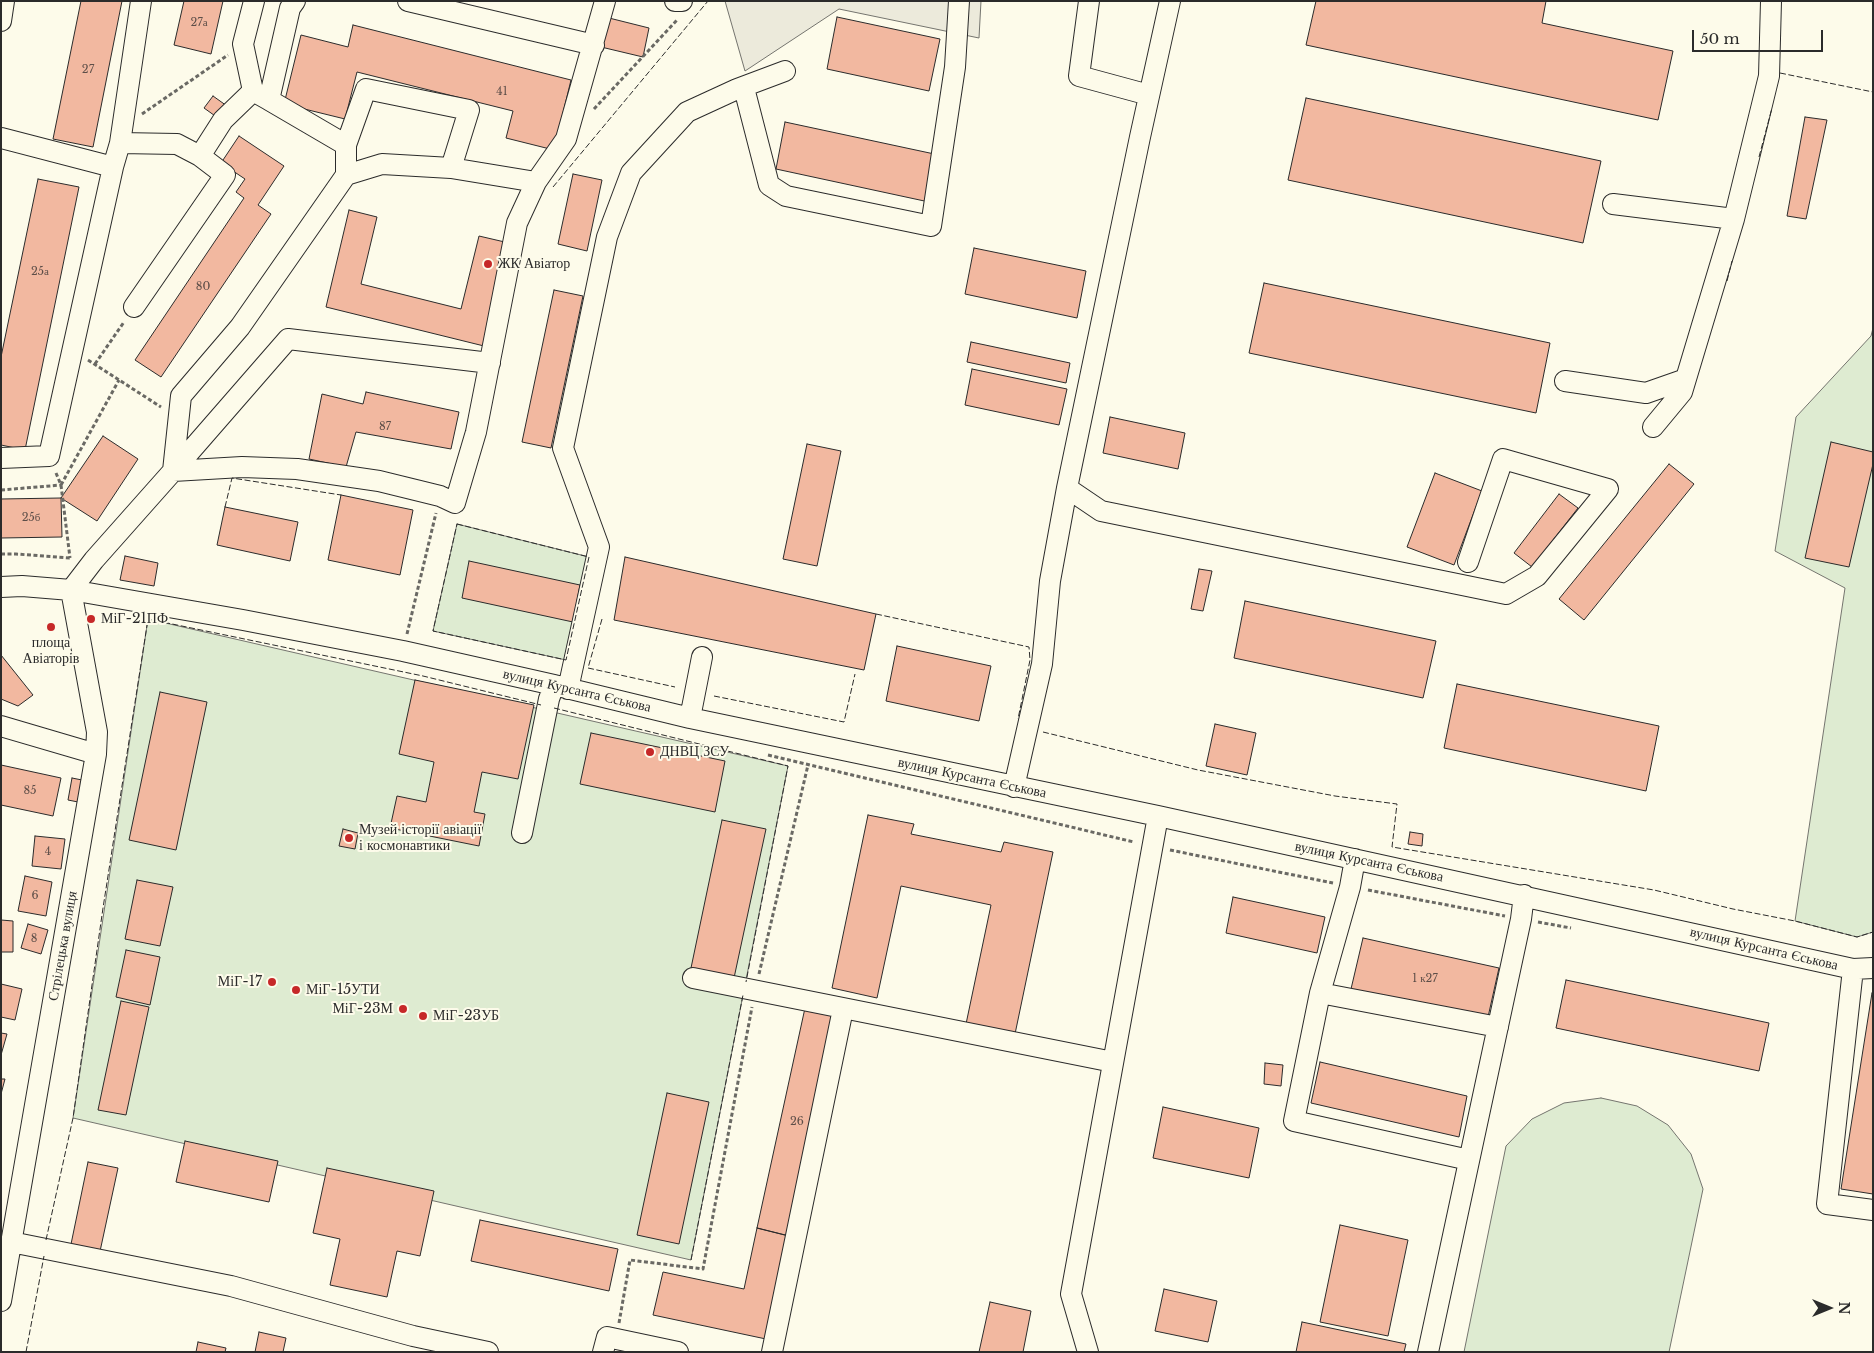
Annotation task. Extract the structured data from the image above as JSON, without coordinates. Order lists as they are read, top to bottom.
{
  "streets": {
    "street": ["вулиця Курсанта Єськова", "Стрілецька вулиця"]
  },
  "crossings": [
    ["вулиця Курсанта Єськова", "Стрілецька вулиця"]
  ],
  "places": [
    "ЖК Авіатор",
    "МіГ-21ПФ",
    "площа Авіаторів",
    "ДНВЦ ЗСУ",
    "Музей історії авіації і космонавтики",
    "МіГ-17",
    "МіГ-15УТИ",
    "МіГ-23М",
    "МіГ-23УБ"
  ],
  "house_numbers": [
    "27а",
    "27",
    "41",
    "25а",
    "80",
    "87",
    "25б",
    "85",
    "4",
    "6",
    "8",
    "1 к27",
    "26"
  ],
  "scale_bar": "50 m",
  "north": "right"
}
